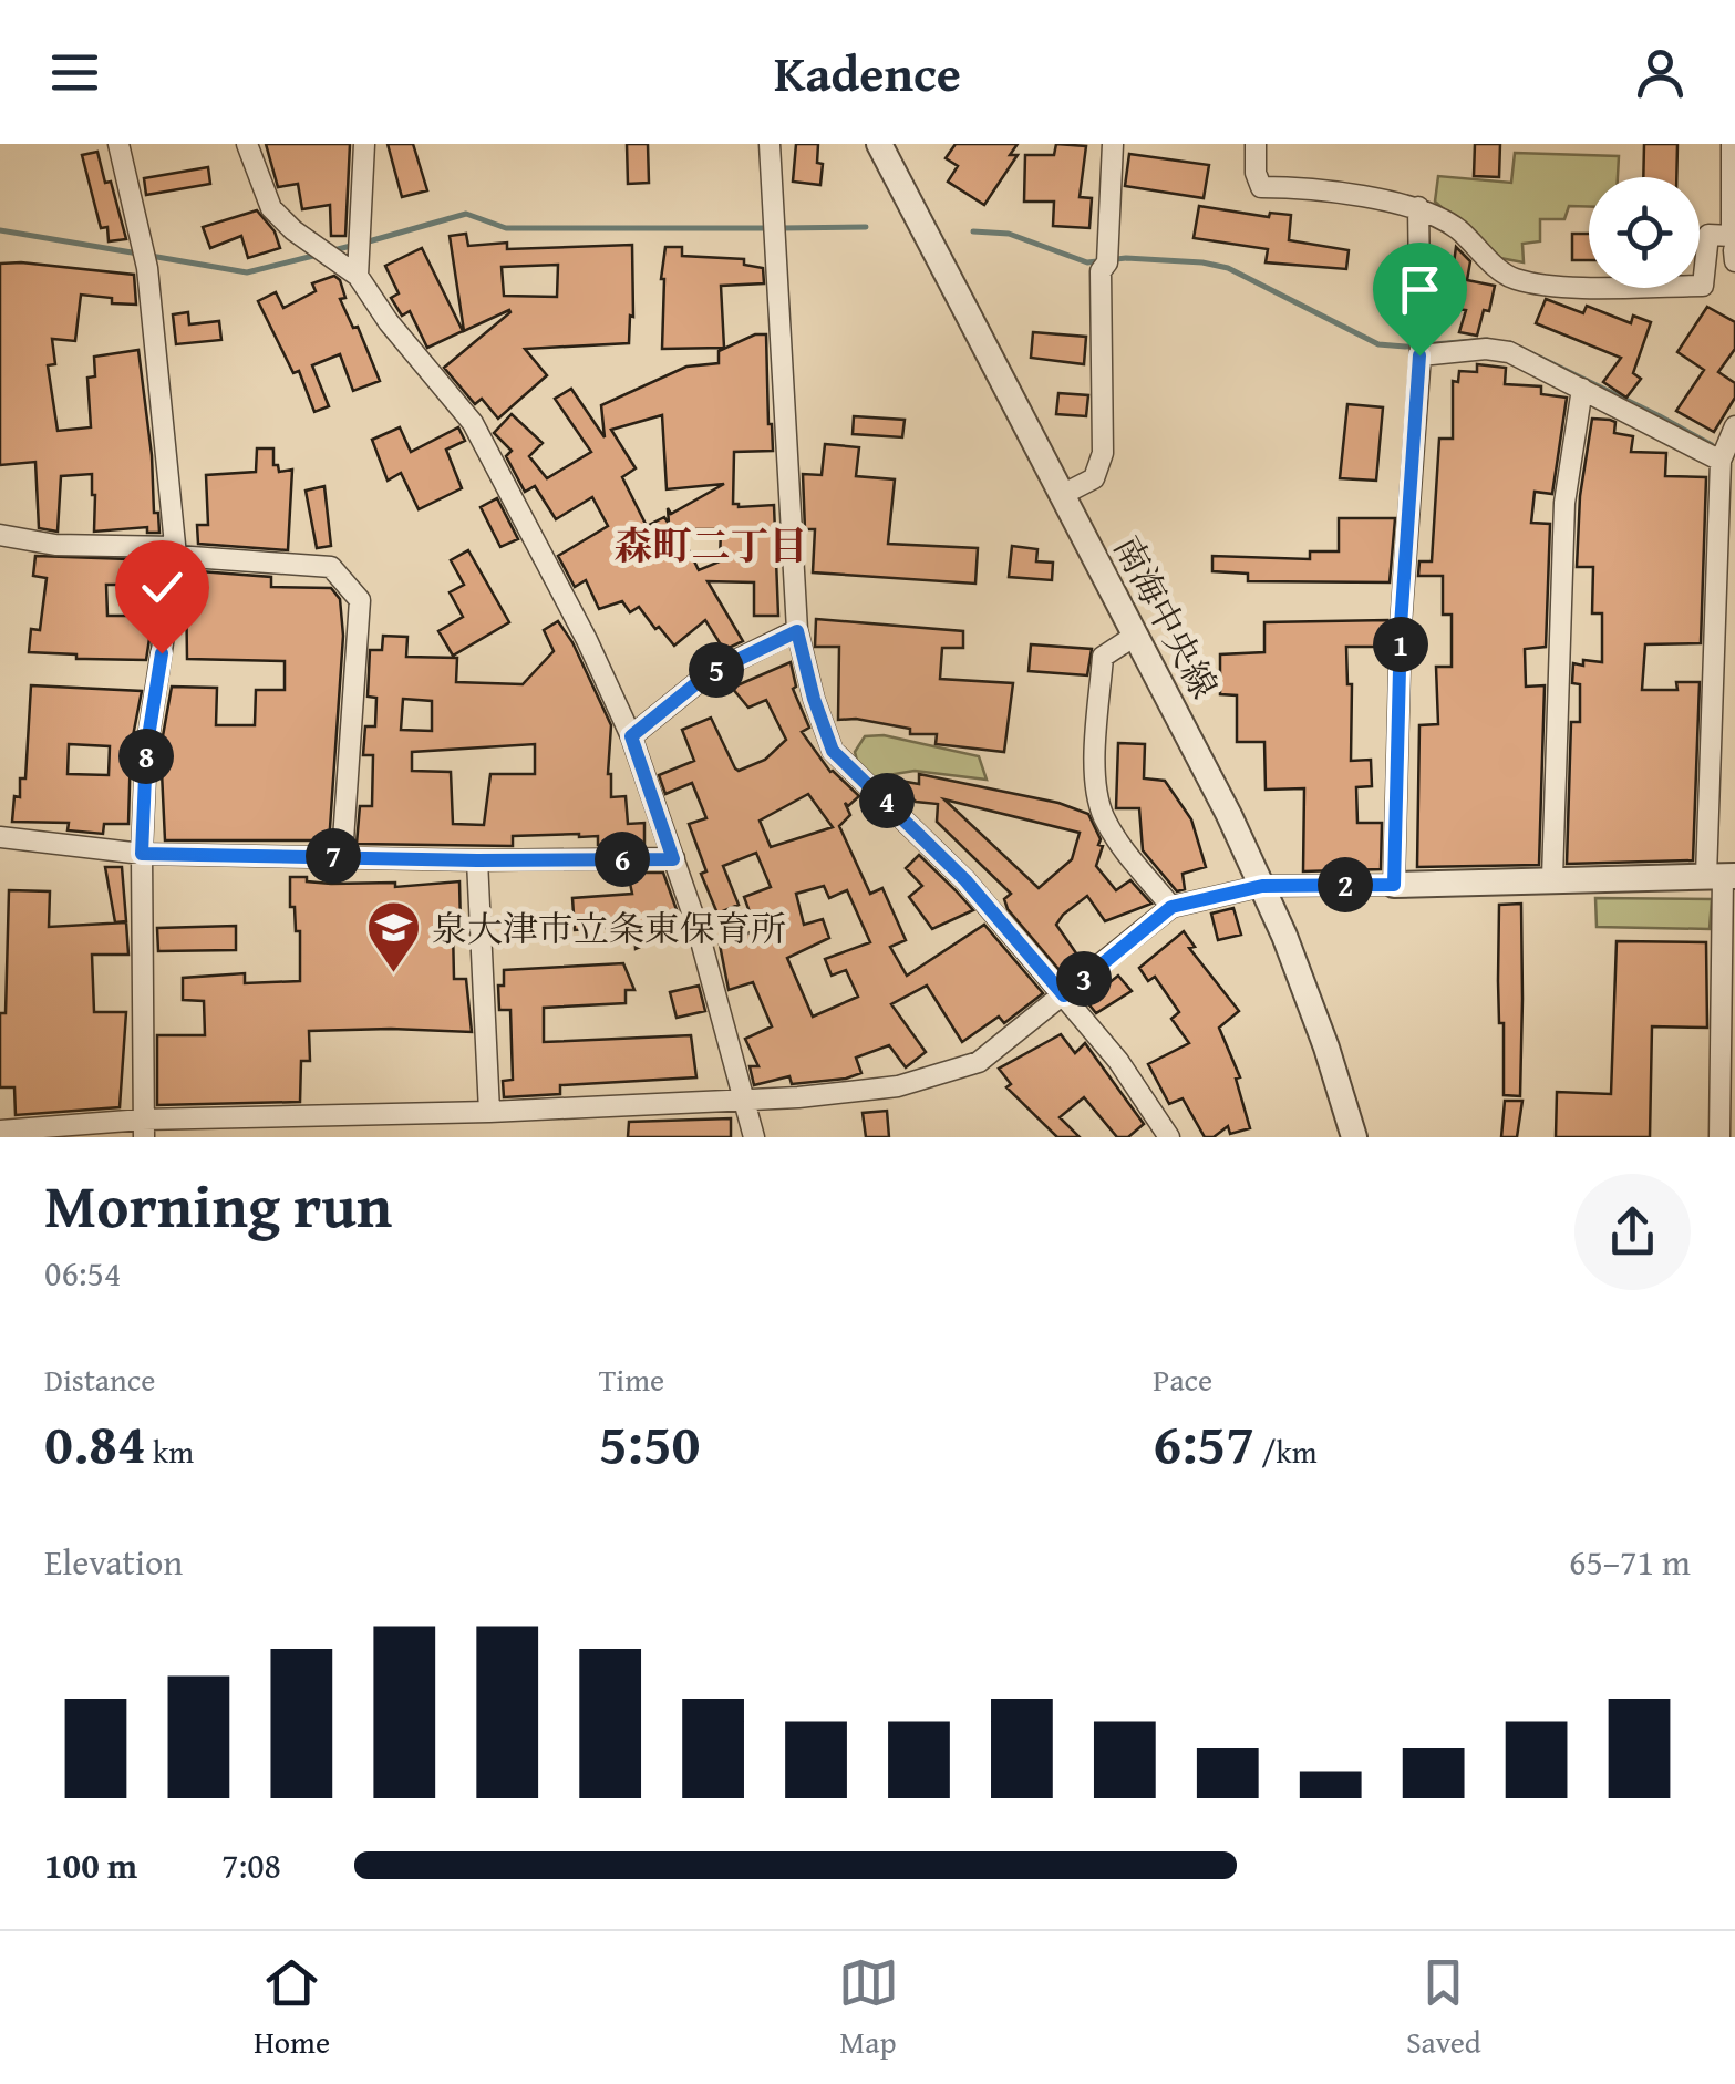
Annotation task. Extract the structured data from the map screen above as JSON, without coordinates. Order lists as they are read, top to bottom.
{
  "streets": {
    "street": ["南海中央線"]
  },
  "districts": ["森町二丁目"],
  "places": {
    "school or university": ["泉大津市立条東保育所"]
  },
  "page": {
    "header": "Kadence",
    "pins": [
      "1",
      "5",
      "8",
      "4",
      "7",
      "6",
      "2",
      "3"
    ],
    "heading": ["Morning run", "06:54"],
    "stats": [
      ["Distance", "0.84 km"],
      ["Time", "5:50"],
      ["Pace", "6:57 /km"]
    ],
    "chart": ["Elevation", "65–71 m"],
    "list": [
      {
        "name": "100 m",
        "note": "7:08"
      }
    ],
    "tabs": ["Home", "Map", "Saved"]
  }
}
